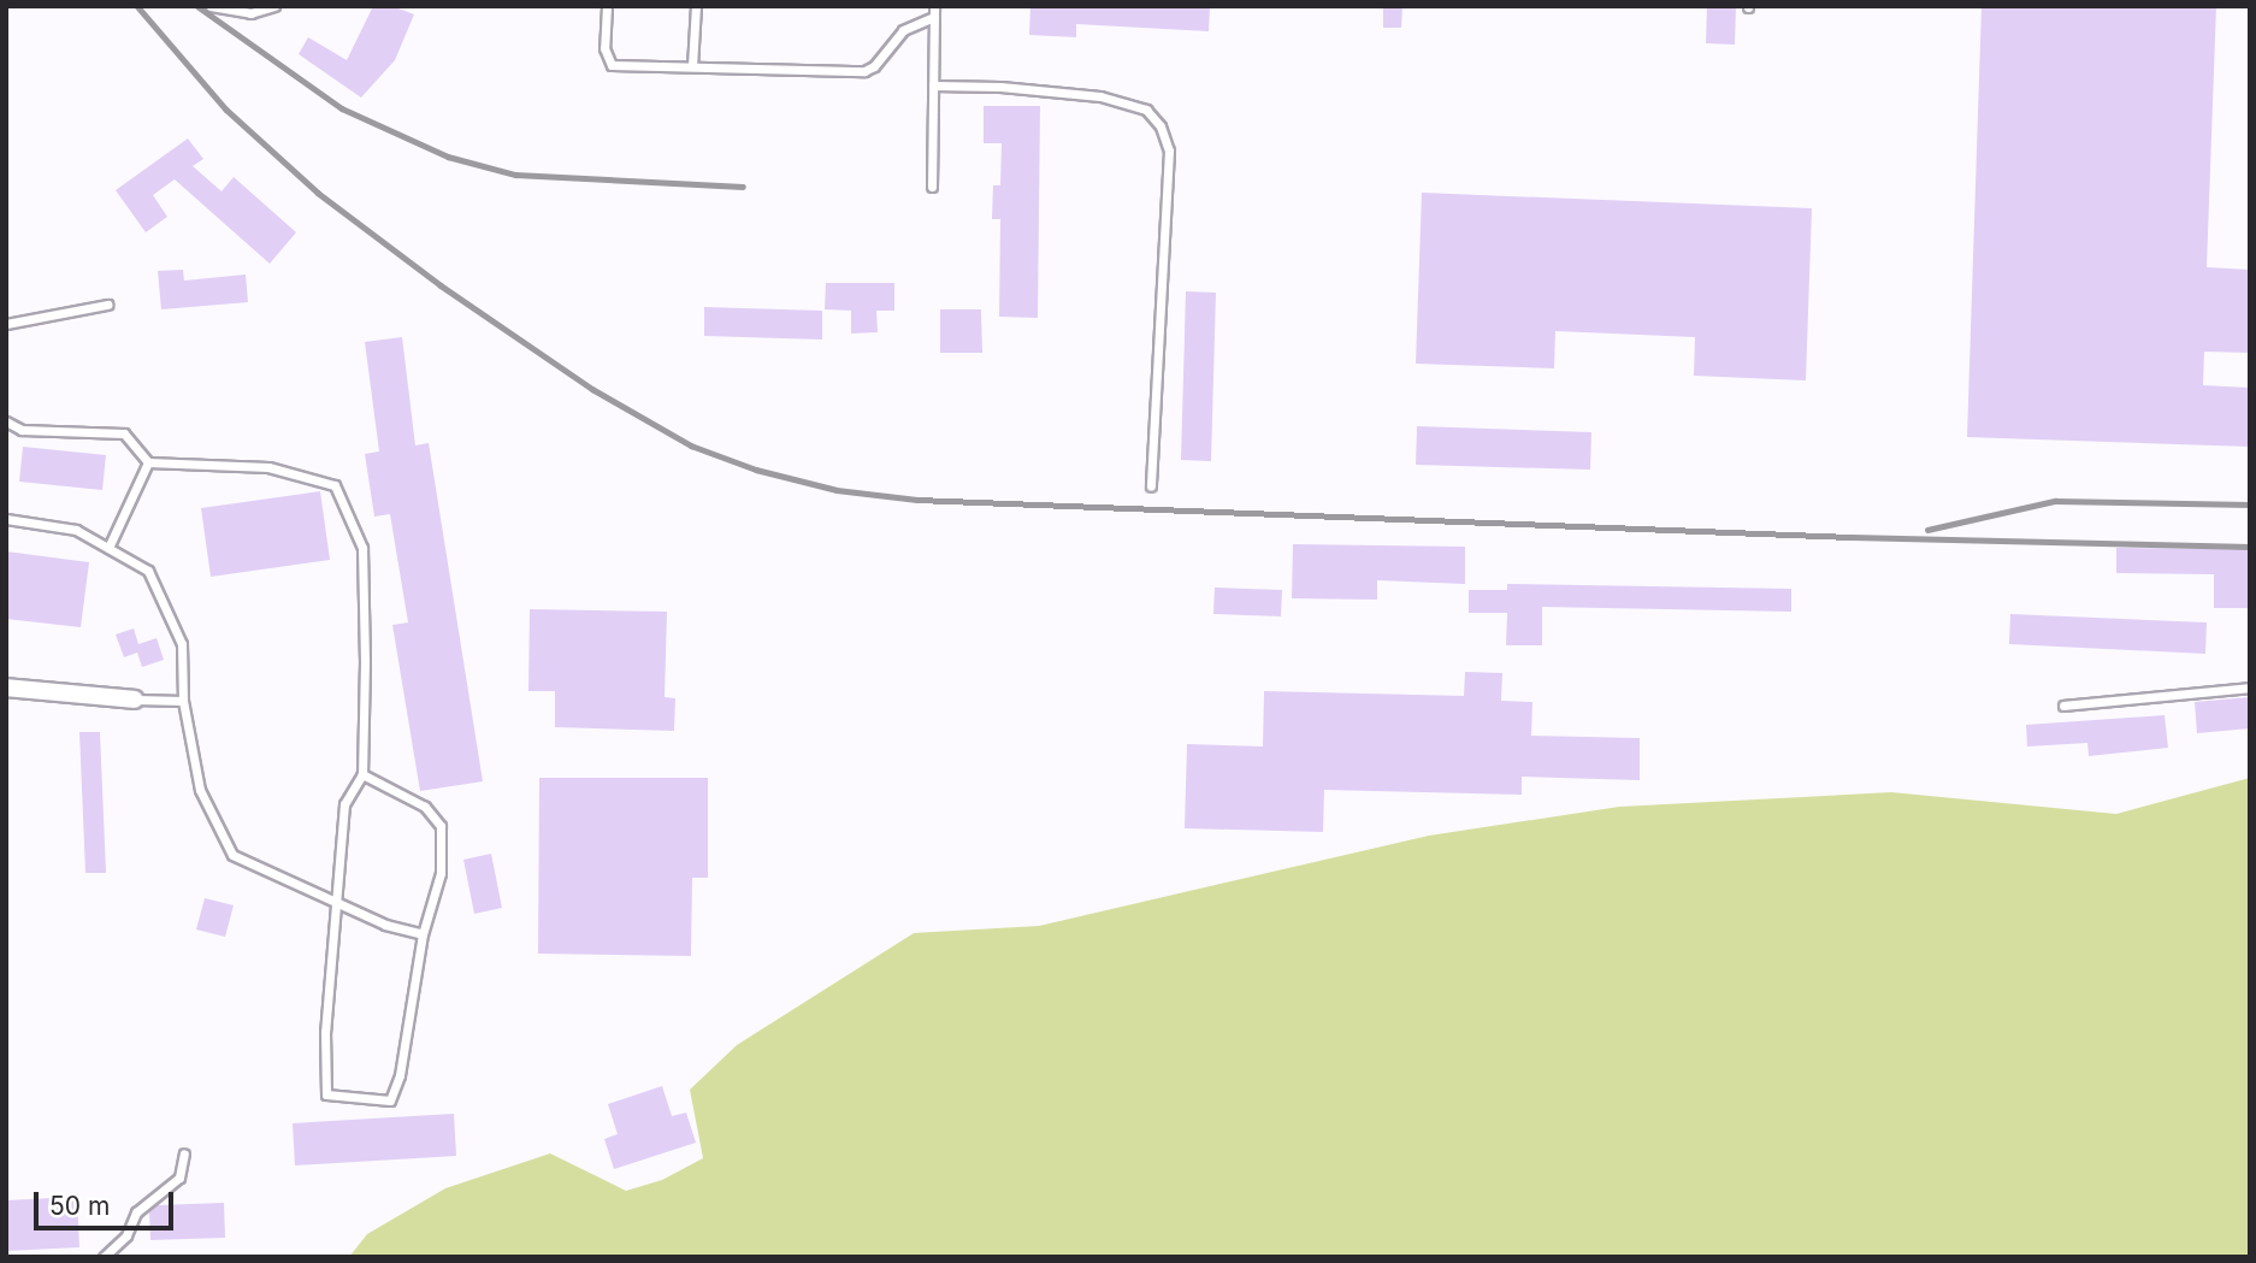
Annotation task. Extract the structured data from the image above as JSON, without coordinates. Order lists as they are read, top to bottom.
{
  "scale_bar": "50 m"
}
